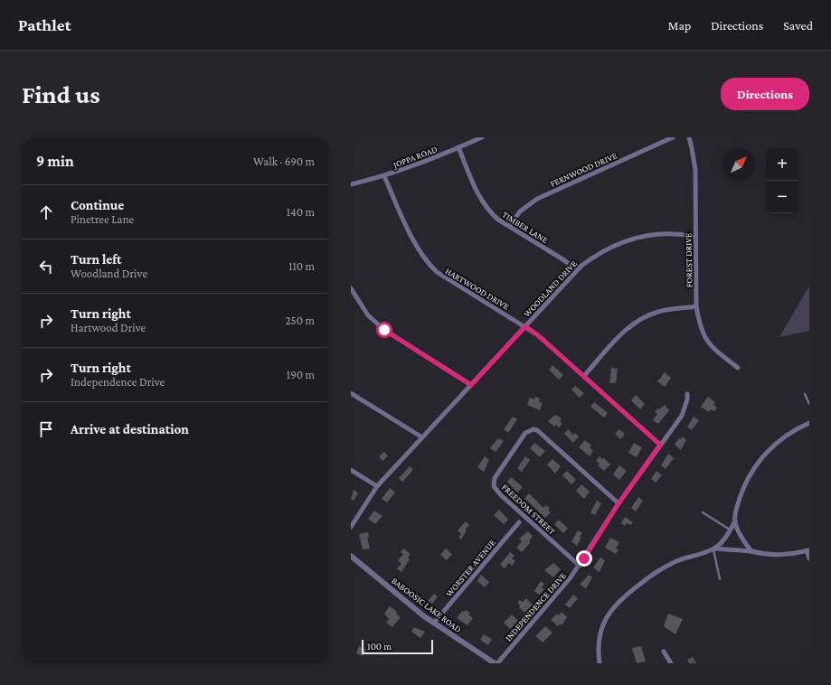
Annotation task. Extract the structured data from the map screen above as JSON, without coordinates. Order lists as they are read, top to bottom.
{
  "streets": {
    "street": [
      "JOPPA ROAD",
      "FERNWOOD DRIVE",
      "TIMBER LANE",
      "FOREST DRIVE",
      "HARTWOOD DRIVE",
      "WOODLAND DRIVE",
      "FREEDOM STREET",
      "WORSTER AVENUE",
      "BABOOSIC LAKE ROAD",
      "INDEPENDENCE DRIVE"
    ]
  },
  "crossings": [
    ["JOPPA ROAD", "TIMBER LANE"],
    ["JOPPA ROAD", "HARTWOOD DRIVE"],
    ["FERNWOOD DRIVE", "TIMBER LANE"],
    ["TIMBER LANE", "WOODLAND DRIVE"],
    ["FOREST DRIVE", "WOODLAND DRIVE"],
    ["HARTWOOD DRIVE", "WOODLAND DRIVE"],
    ["HARTWOOD DRIVE", "INDEPENDENCE DRIVE"],
    ["FREEDOM STREET", "INDEPENDENCE DRIVE"],
    ["WORSTER AVENUE", "BABOOSIC LAKE ROAD"],
    ["BABOOSIC LAKE ROAD", "INDEPENDENCE DRIVE"]
  ],
  "scale_bar": "100 m",
  "north": "top right",
  "page": {
    "header": "Pathlet",
    "nav": ["Map", "Directions", "Saved"],
    "buttons": "Directions",
    "title": "Find us",
    "heading": ["9 min", "Walk · 690 m"],
    "map_buttons": ["+", "−"],
    "list": [
      ["Continue", "Pinetree Lane", "140 m"],
      ["Turn left", "Woodland Drive", "110 m"],
      ["Turn right", "Hartwood Drive", "250 m"],
      ["Turn right", "Independence Drive", "190 m"],
      "Arrive at destination"
    ],
    "scale": "100 m"
  }
}
